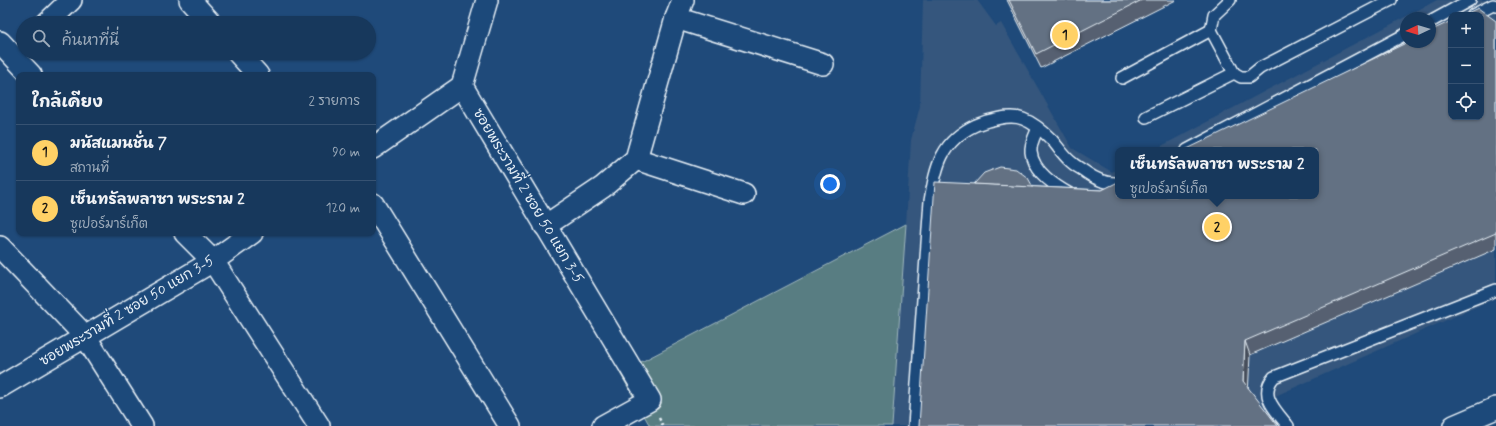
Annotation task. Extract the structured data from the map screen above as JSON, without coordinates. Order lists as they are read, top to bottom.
{
  "streets": {
    "street": ["ซอยพระรามที่ 2 ซอย 50 แยก 3-5"]
  },
  "north": "left",
  "page": {
    "map_buttons": ["+", "−"],
    "search": "ค้นหาที่นี่",
    "pins": ["1", "2"],
    "heading": ["ใกล้เคียง", "2 รายการ"],
    "list": [
      {
        "mark": "1",
        "name": "มนัสแมนชั่น 7",
        "note": "สถานที่",
        "value": "90 m"
      },
      {
        "mark": "2",
        "name": "เซ็นทรัลพลาซา พระราม 2",
        "note": "ซูเปอร์มาร์เก็ต",
        "value": "120 m"
      }
    ],
    "popup": ["เซ็นทรัลพลาซา พระราม 2", "ซูเปอร์มาร์เก็ต"]
  }
}
